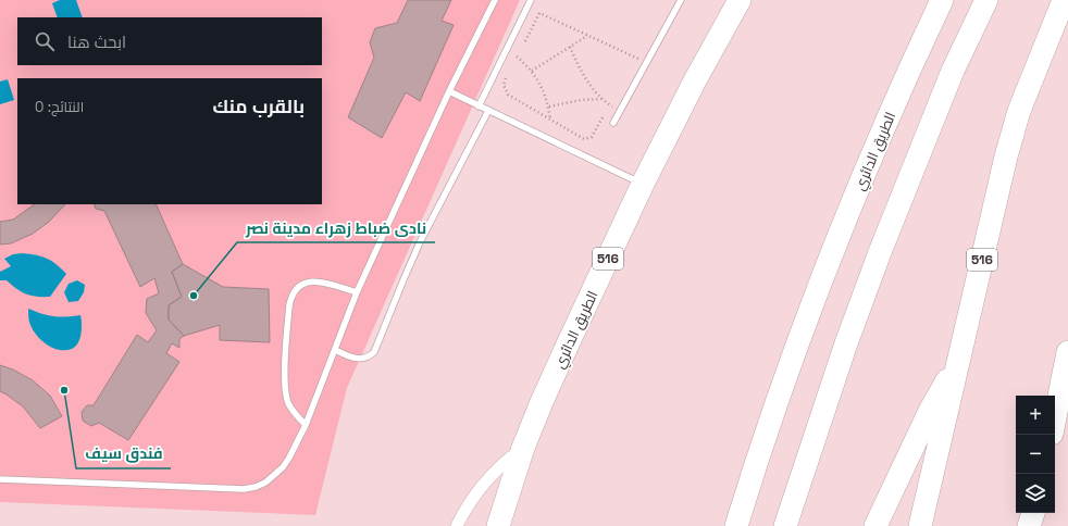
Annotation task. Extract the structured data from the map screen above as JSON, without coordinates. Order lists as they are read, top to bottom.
{
  "streets": {
    "highway": ["الطريق الدائري", "516"]
  },
  "places": ["نادى ضباط زهراء مدينة نصر", "فندق سيف"],
  "page": {
    "search": "ابحث هنا",
    "heading": ["بالقرب منك", "النتائج: 0"],
    "map_buttons": ["+", "−"]
  }
}
